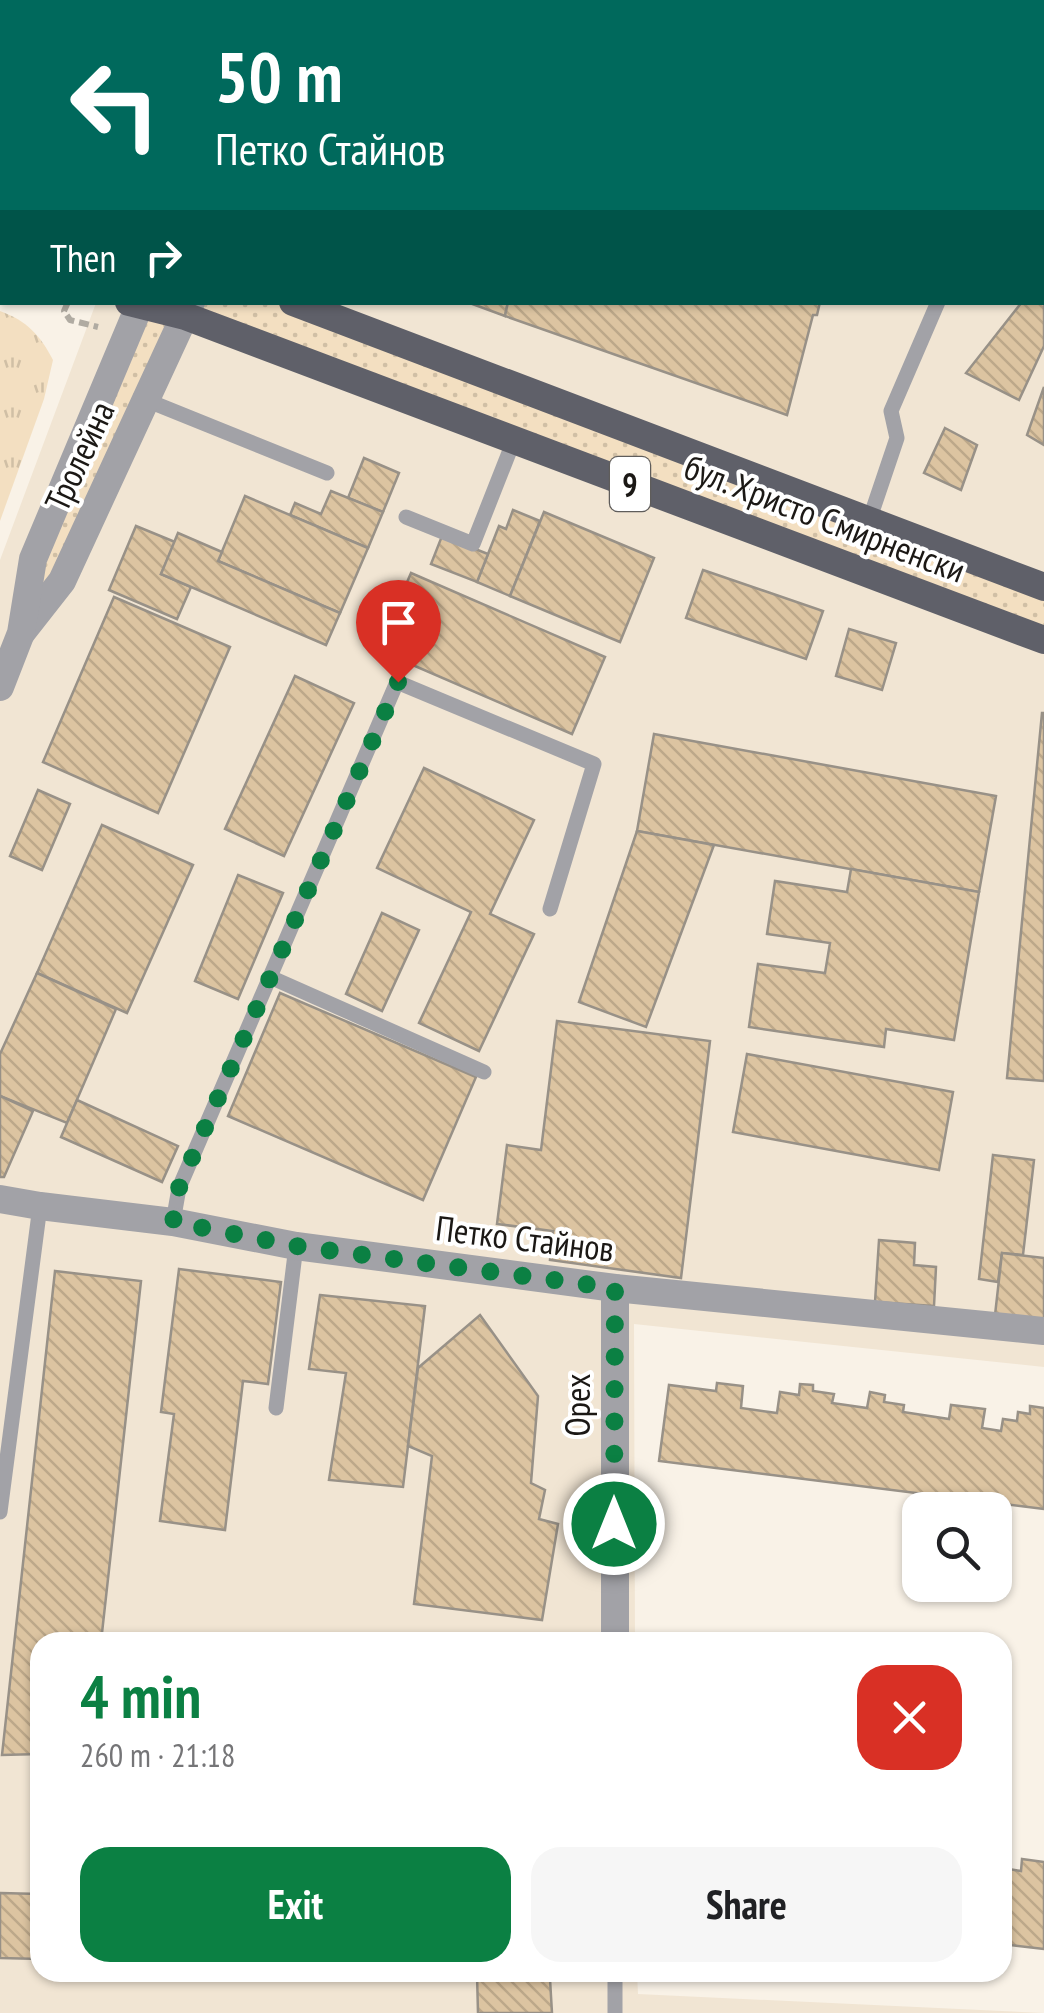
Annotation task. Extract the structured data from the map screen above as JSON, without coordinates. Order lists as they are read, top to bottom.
{
  "streets": {
    "main road": ["9", "бул. Христо Смирненски"],
    "street": ["Тролейна", "Петко Стайнов", "Орех"]
  },
  "crossings": [
    ["Тролейна", "бул. Христо Смирненски"],
    ["Петко Стайнов", "Орех"]
  ],
  "page": {
    "turn": ["50 m", "Петко Стайнов"],
    "then": "Then",
    "heading": ["4 min", "260 m · 21:18"],
    "buttons": ["Exit", "Share"]
  }
}
